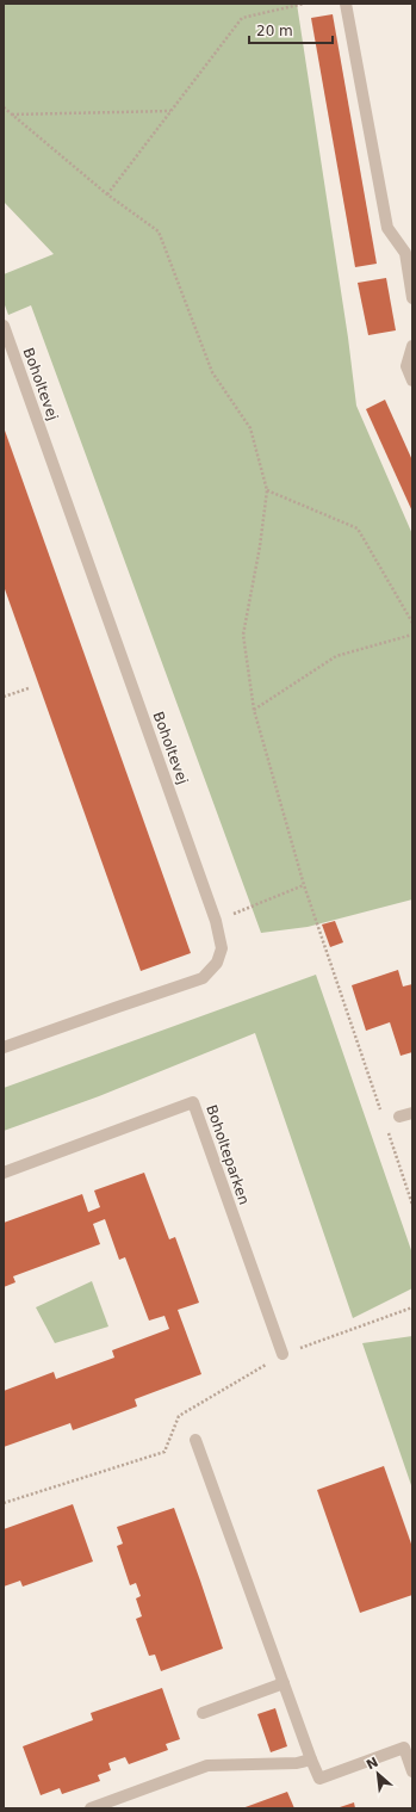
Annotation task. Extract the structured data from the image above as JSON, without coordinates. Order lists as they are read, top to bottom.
{
  "streets": {
    "street": ["Boholtevej", "Boholteparken"]
  },
  "scale_bar": "20 m",
  "north": "top left"
}
